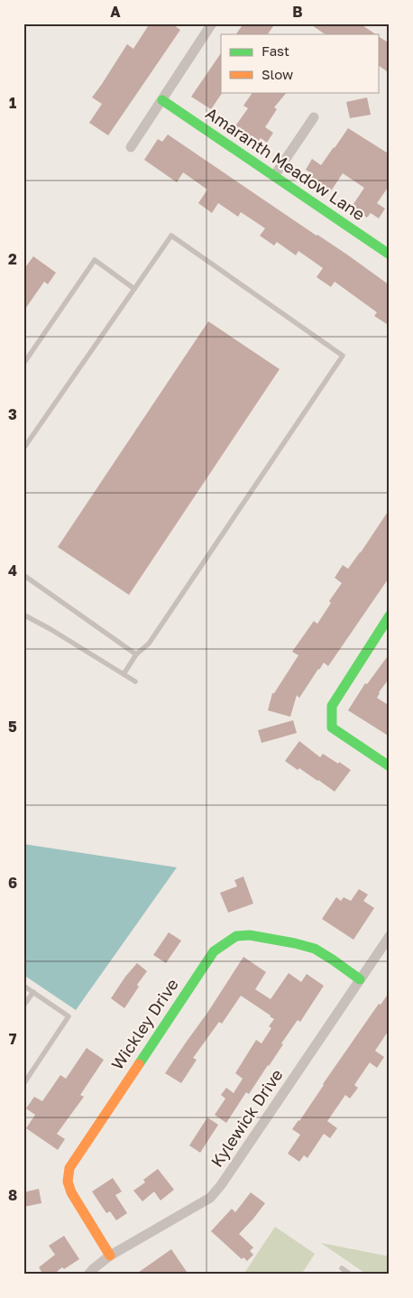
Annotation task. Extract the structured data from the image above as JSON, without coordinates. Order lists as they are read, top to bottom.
{
  "streets": {
    "street": ["Amaranth Meadow Lane", "Wickley Drive", "Kylewick Drive"]
  },
  "crossings": [
    ["Wickley Drive", "Kylewick Drive"]
  ],
  "legend": ["Fast", "Slow"],
  "grid": {
    "columns": ["A", "B"],
    "rows": [
      "1",
      "2",
      "3",
      "4",
      "5",
      "6",
      "7",
      "8"
    ]
  }
}
